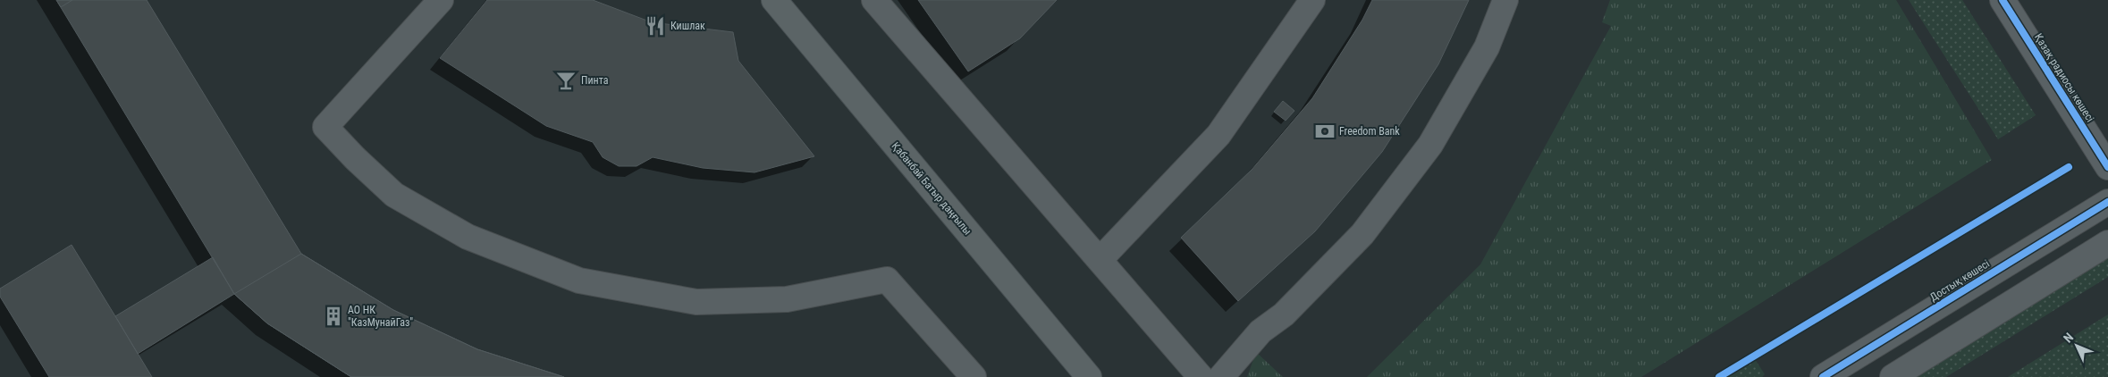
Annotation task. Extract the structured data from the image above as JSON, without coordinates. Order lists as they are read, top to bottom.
{
  "streets": {
    "main road": ["Қабанбай Батыр даңғылы"],
    "street": ["Қазақ радиосы көшесі", "Достық көшесі"]
  },
  "places": {
    "restaurant": ["Кишлак"],
    "bar": ["Пинта"],
    "bank": ["Freedom Bank"],
    "building": ["АО НК \"КазМунайГаз\""]
  },
  "north": "top left"
}
